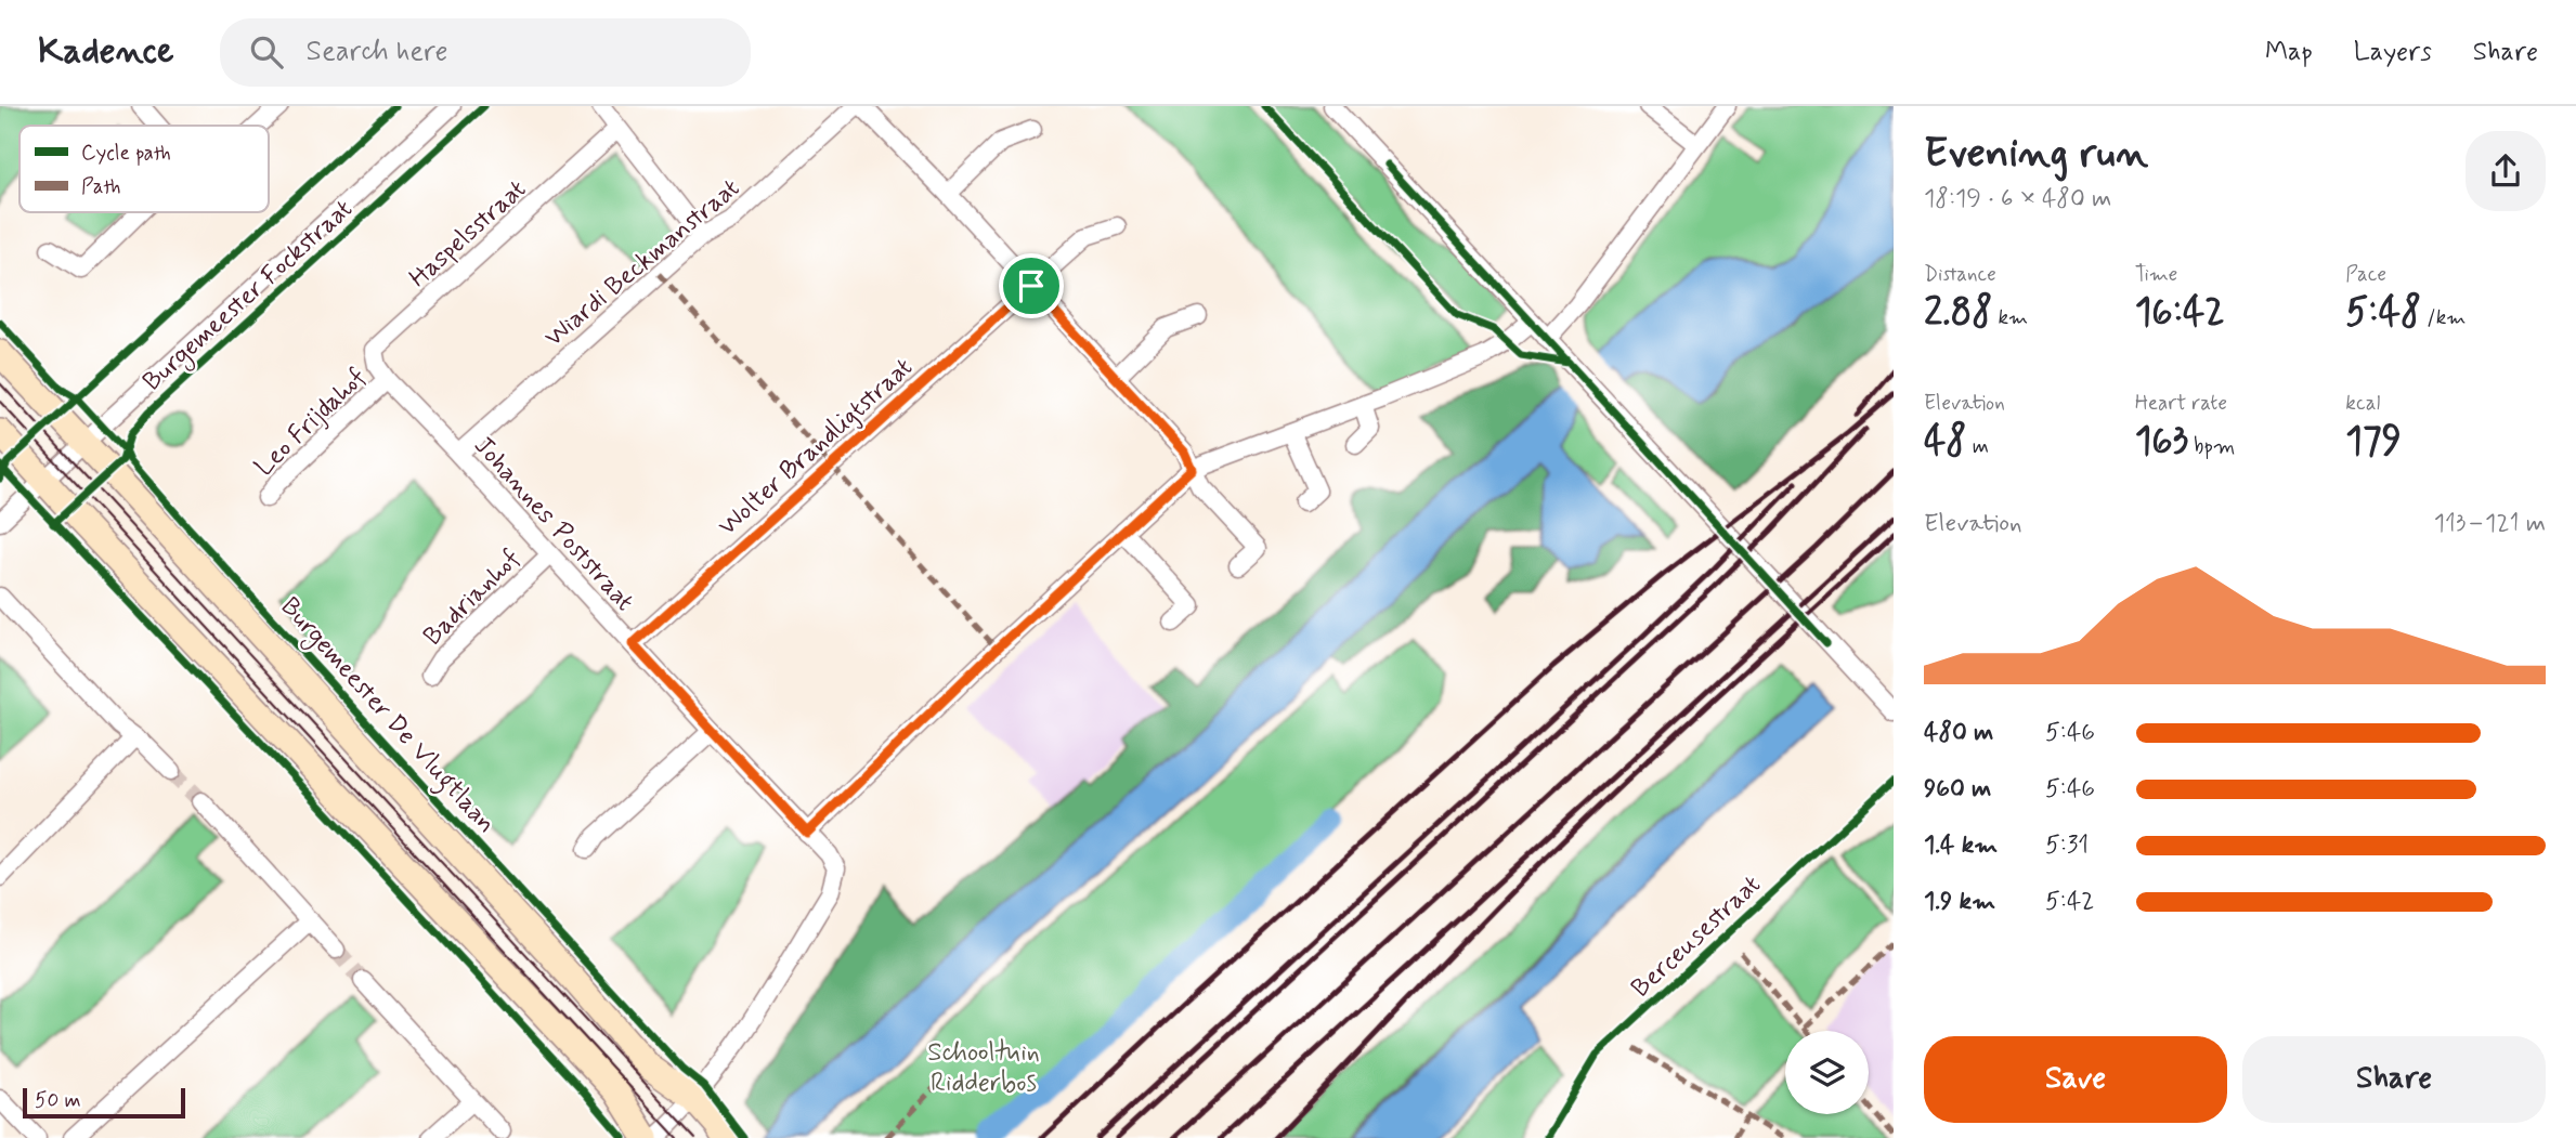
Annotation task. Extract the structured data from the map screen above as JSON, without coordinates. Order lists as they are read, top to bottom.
{
  "streets": {
    "main road": ["Burgemeester De Vlugtlaan"],
    "street": [
      "Haspelsstraat",
      "Wiardi Beckmanstraat",
      "Burgemeester Fockstraat",
      "Leo Frijdahof",
      "Wolter Brandligtstraat",
      "Johannes Poststraat",
      "Badrianhof"
    ],
    "cycle path": ["Berceusestraat"]
  },
  "crossings": [
    ["Haspelsstraat", "Leo Frijdahof"],
    ["Haspelsstraat", "Johannes Poststraat"],
    ["Wiardi Beckmanstraat", "Johannes Poststraat"],
    ["Burgemeester Fockstraat", "Burgemeester De Vlugtlaan"],
    ["Leo Frijdahof", "Johannes Poststraat"],
    ["Wolter Brandligtstraat", "Johannes Poststraat"],
    ["Johannes Poststraat", "Badrianhof"],
    ["Johannes Poststraat", "Burgemeester De Vlugtlaan"]
  ],
  "parks": ["Schooltuin Ridderbos"],
  "legend": ["Cycle path", "Path"],
  "scale_bar": "50 m",
  "page": {
    "header": "Kadence",
    "search": "Search here",
    "nav": ["Map", "Layers", "Share"],
    "heading": ["Evening run", "18:19 · 6 × 480 m"],
    "stats": [
      ["Distance", "2.88 km"],
      ["Time", "16:42"],
      ["Pace", "5:48 /km"],
      ["Elevation", "48 m"],
      ["Heart rate", "163 bpm"],
      ["kcal", "179"]
    ],
    "chart": ["Elevation", "113–121 m"],
    "list": [
      {
        "name": "480 m",
        "note": "5:46"
      },
      {
        "name": "960 m",
        "note": "5:46"
      },
      {
        "name": "1.4 km",
        "note": "5:31"
      },
      {
        "name": "1.9 km",
        "note": "5:42"
      }
    ],
    "buttons": ["Save", "Share"],
    "scale": "50 m"
  }
}
